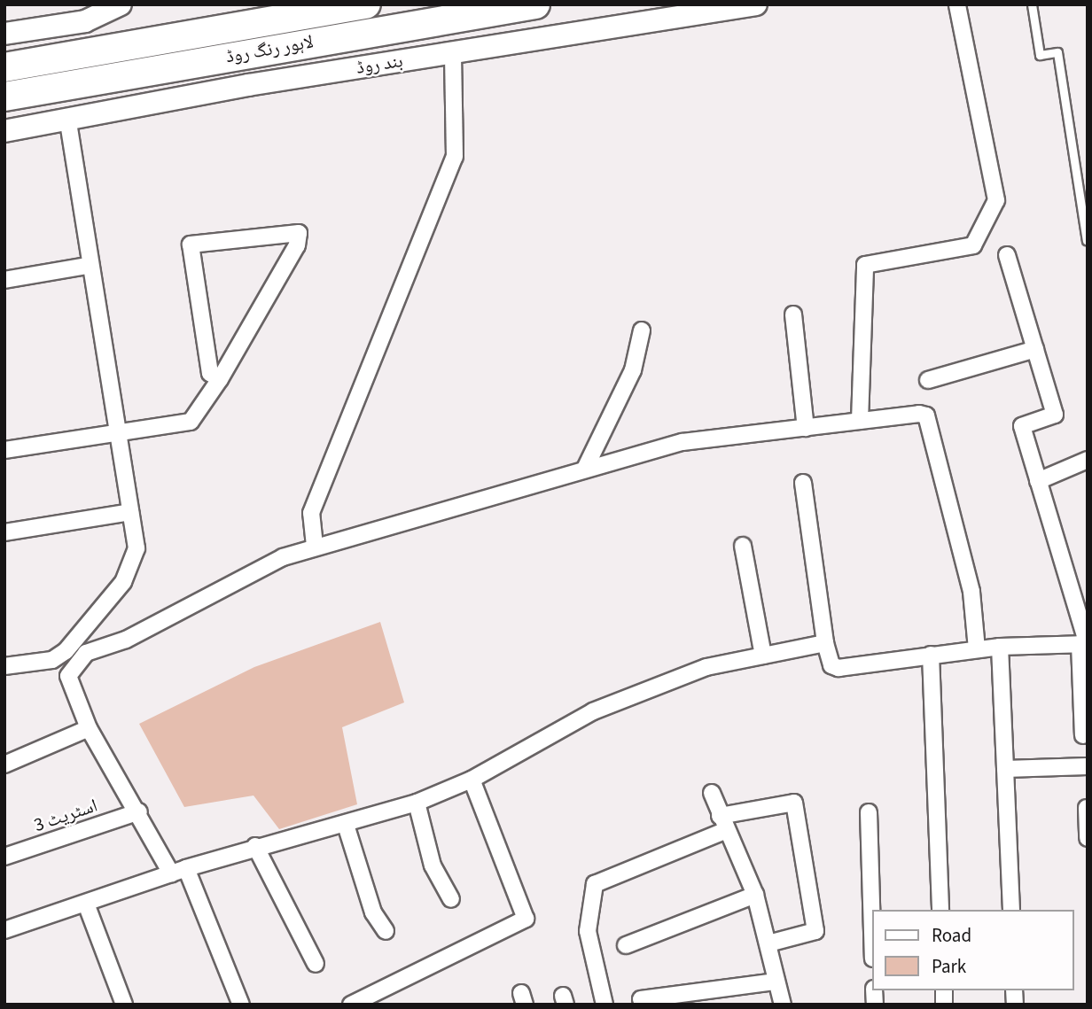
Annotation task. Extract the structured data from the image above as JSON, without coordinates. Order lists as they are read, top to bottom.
{
  "streets": {
    "highway": ["لاہور رنگ روڈ"],
    "main road": ["بند روڈ"],
    "street": ["اسٹریٹ 3"]
  },
  "legend": ["Road", "Park"]
}
